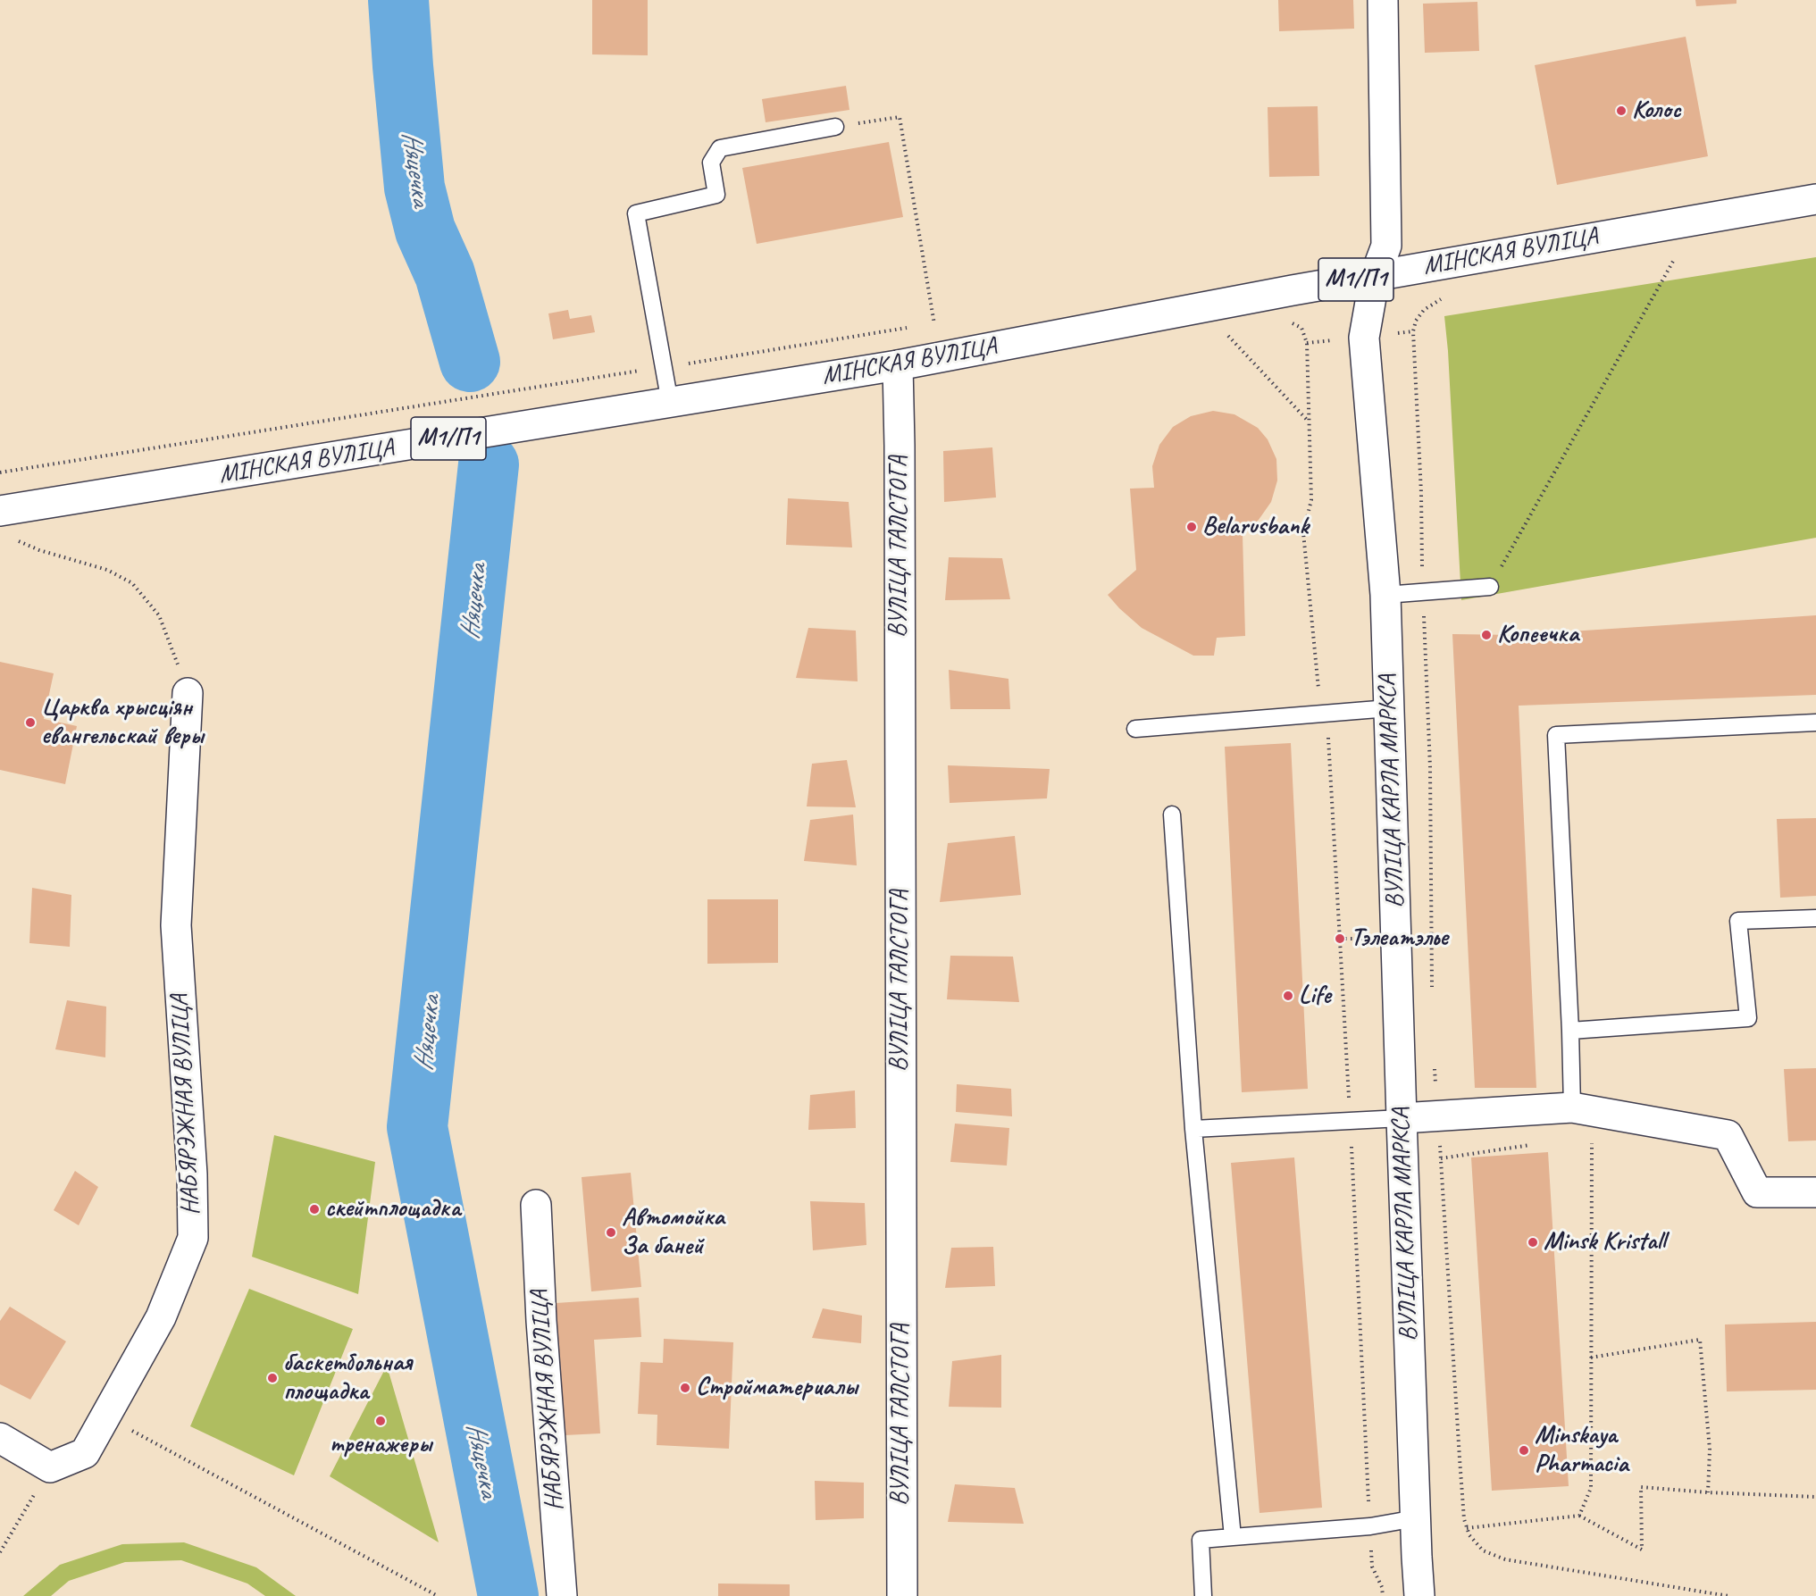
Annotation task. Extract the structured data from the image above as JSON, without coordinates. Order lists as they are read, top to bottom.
{
  "streets": {
    "street": [
      "МІНСКАЯ ВУЛІЦА",
      "М1/П1",
      "ВУЛІЦА ТАЛСТОГА",
      "ВУЛІЦА КАРЛА МАРКСА",
      "НАБЯРЭЖНАЯ ВУЛІЦА"
    ]
  },
  "crossings": [
    ["МІНСКАЯ ВУЛІЦА", "ВУЛІЦА ТАЛСТОГА"],
    ["МІНСКАЯ ВУЛІЦА", "ВУЛІЦА КАРЛА МАРКСА"]
  ],
  "water": ["Няцечка"],
  "places": [
    "Колос",
    "Belarusbank",
    "Копеечка",
    "Царква хрысціян евангельскай веры",
    "Тэлеатэлье",
    "Life",
    "скейтплощадка",
    "Автомойка За баней",
    "Minsk Kristall",
    "баскетбольная площадка",
    "Стройматериалы",
    "тренажеры",
    "Minskaya Pharmacia"
  ]
}
